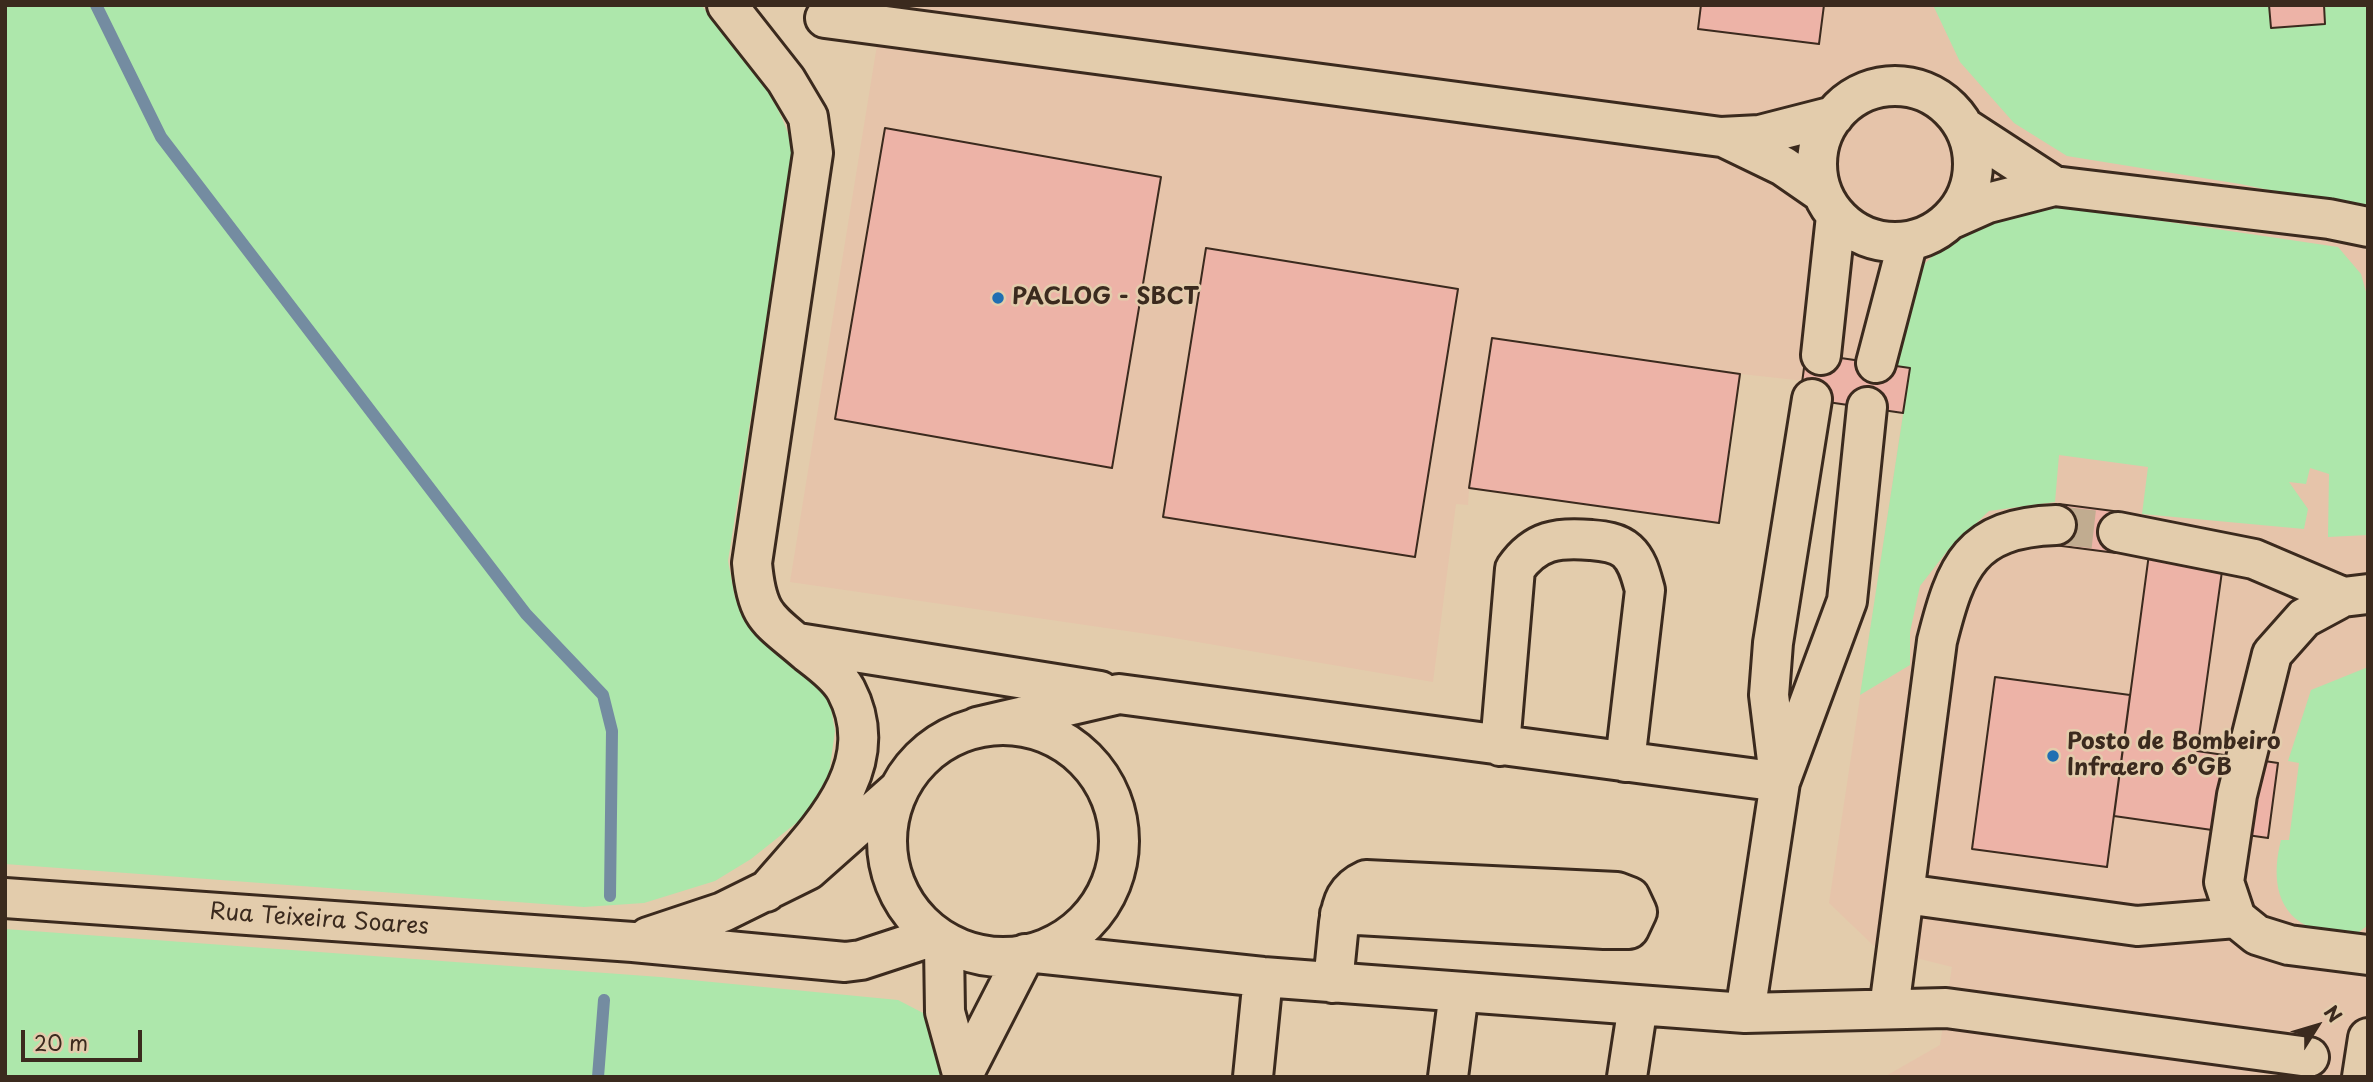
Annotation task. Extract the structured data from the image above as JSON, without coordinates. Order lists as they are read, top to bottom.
{
  "streets": {
    "street": ["Rua Teixeira Soares"]
  },
  "places": ["PACLOG - SBCT", "Posto de Bombeiro Infraero 6ºGB"],
  "scale_bar": "20 m",
  "north": "top right"
}
